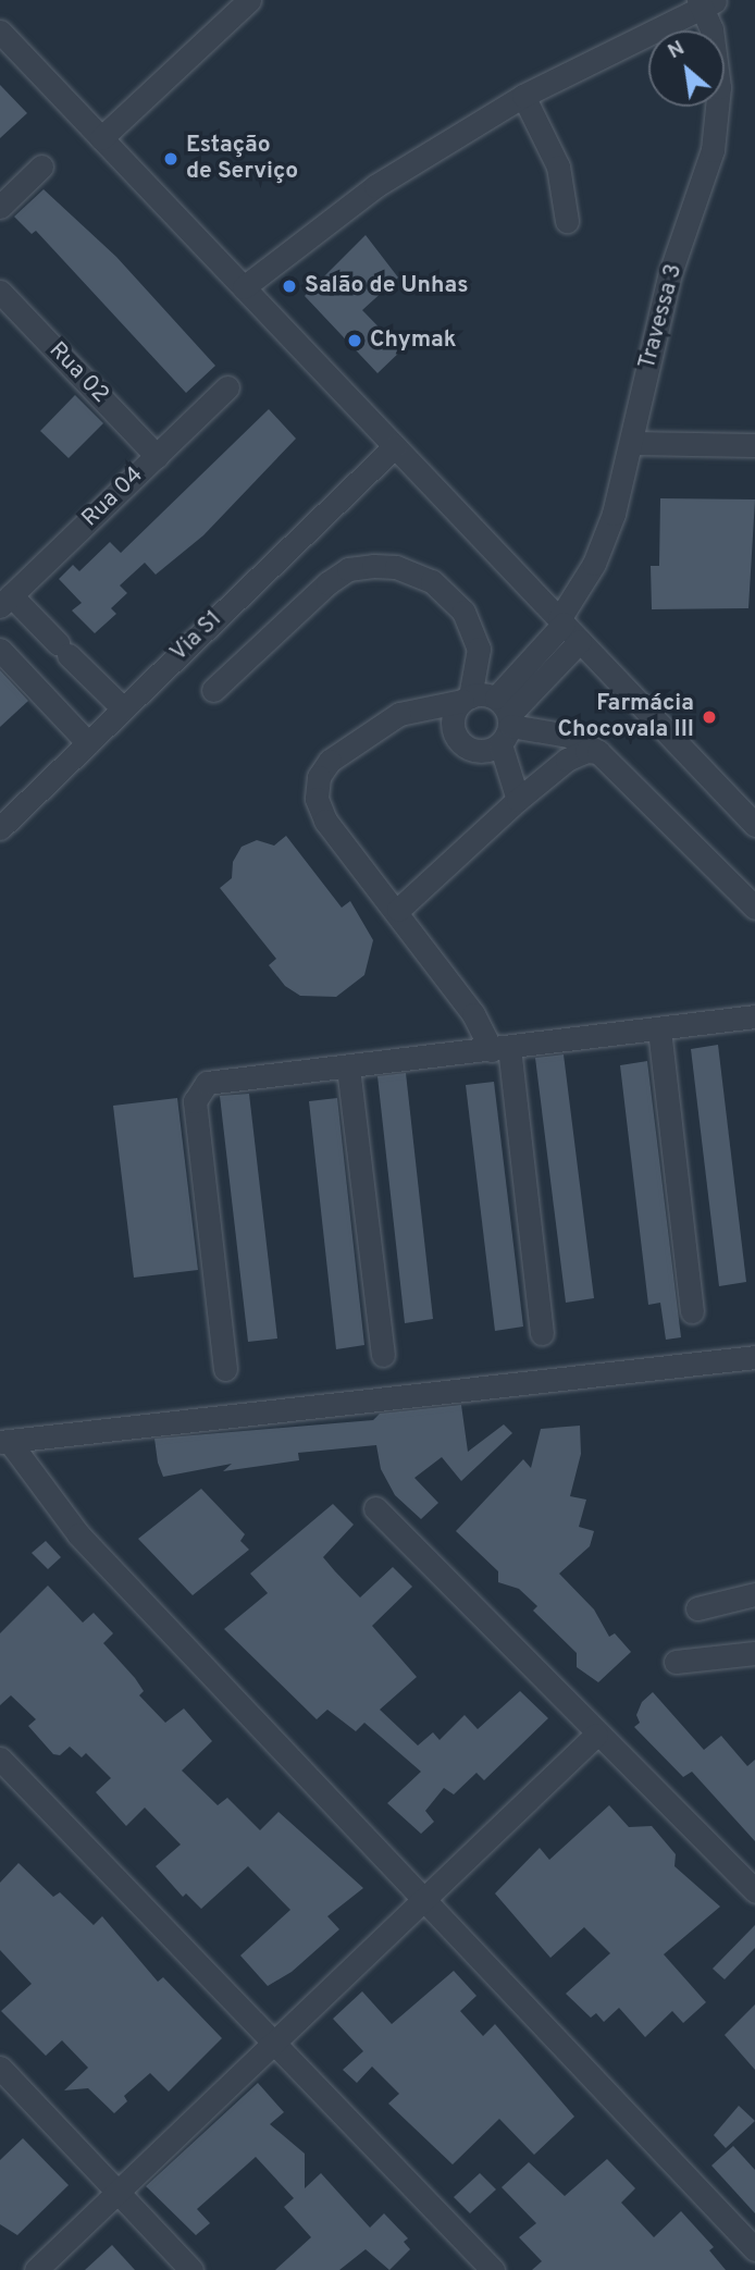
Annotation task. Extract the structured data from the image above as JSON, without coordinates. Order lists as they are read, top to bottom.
{
  "streets": {
    "street": [
      "Travessa 3",
      "Rua 02",
      "Rua 04",
      "Via S1"
    ]
  },
  "crossings": [
    ["Rua 02", "Rua 04"]
  ],
  "places": [
    "Estação de Serviço",
    "Salão de Unhas",
    "Chymak",
    "Farmácia Chocovala III"
  ],
  "north": "top left"
}
